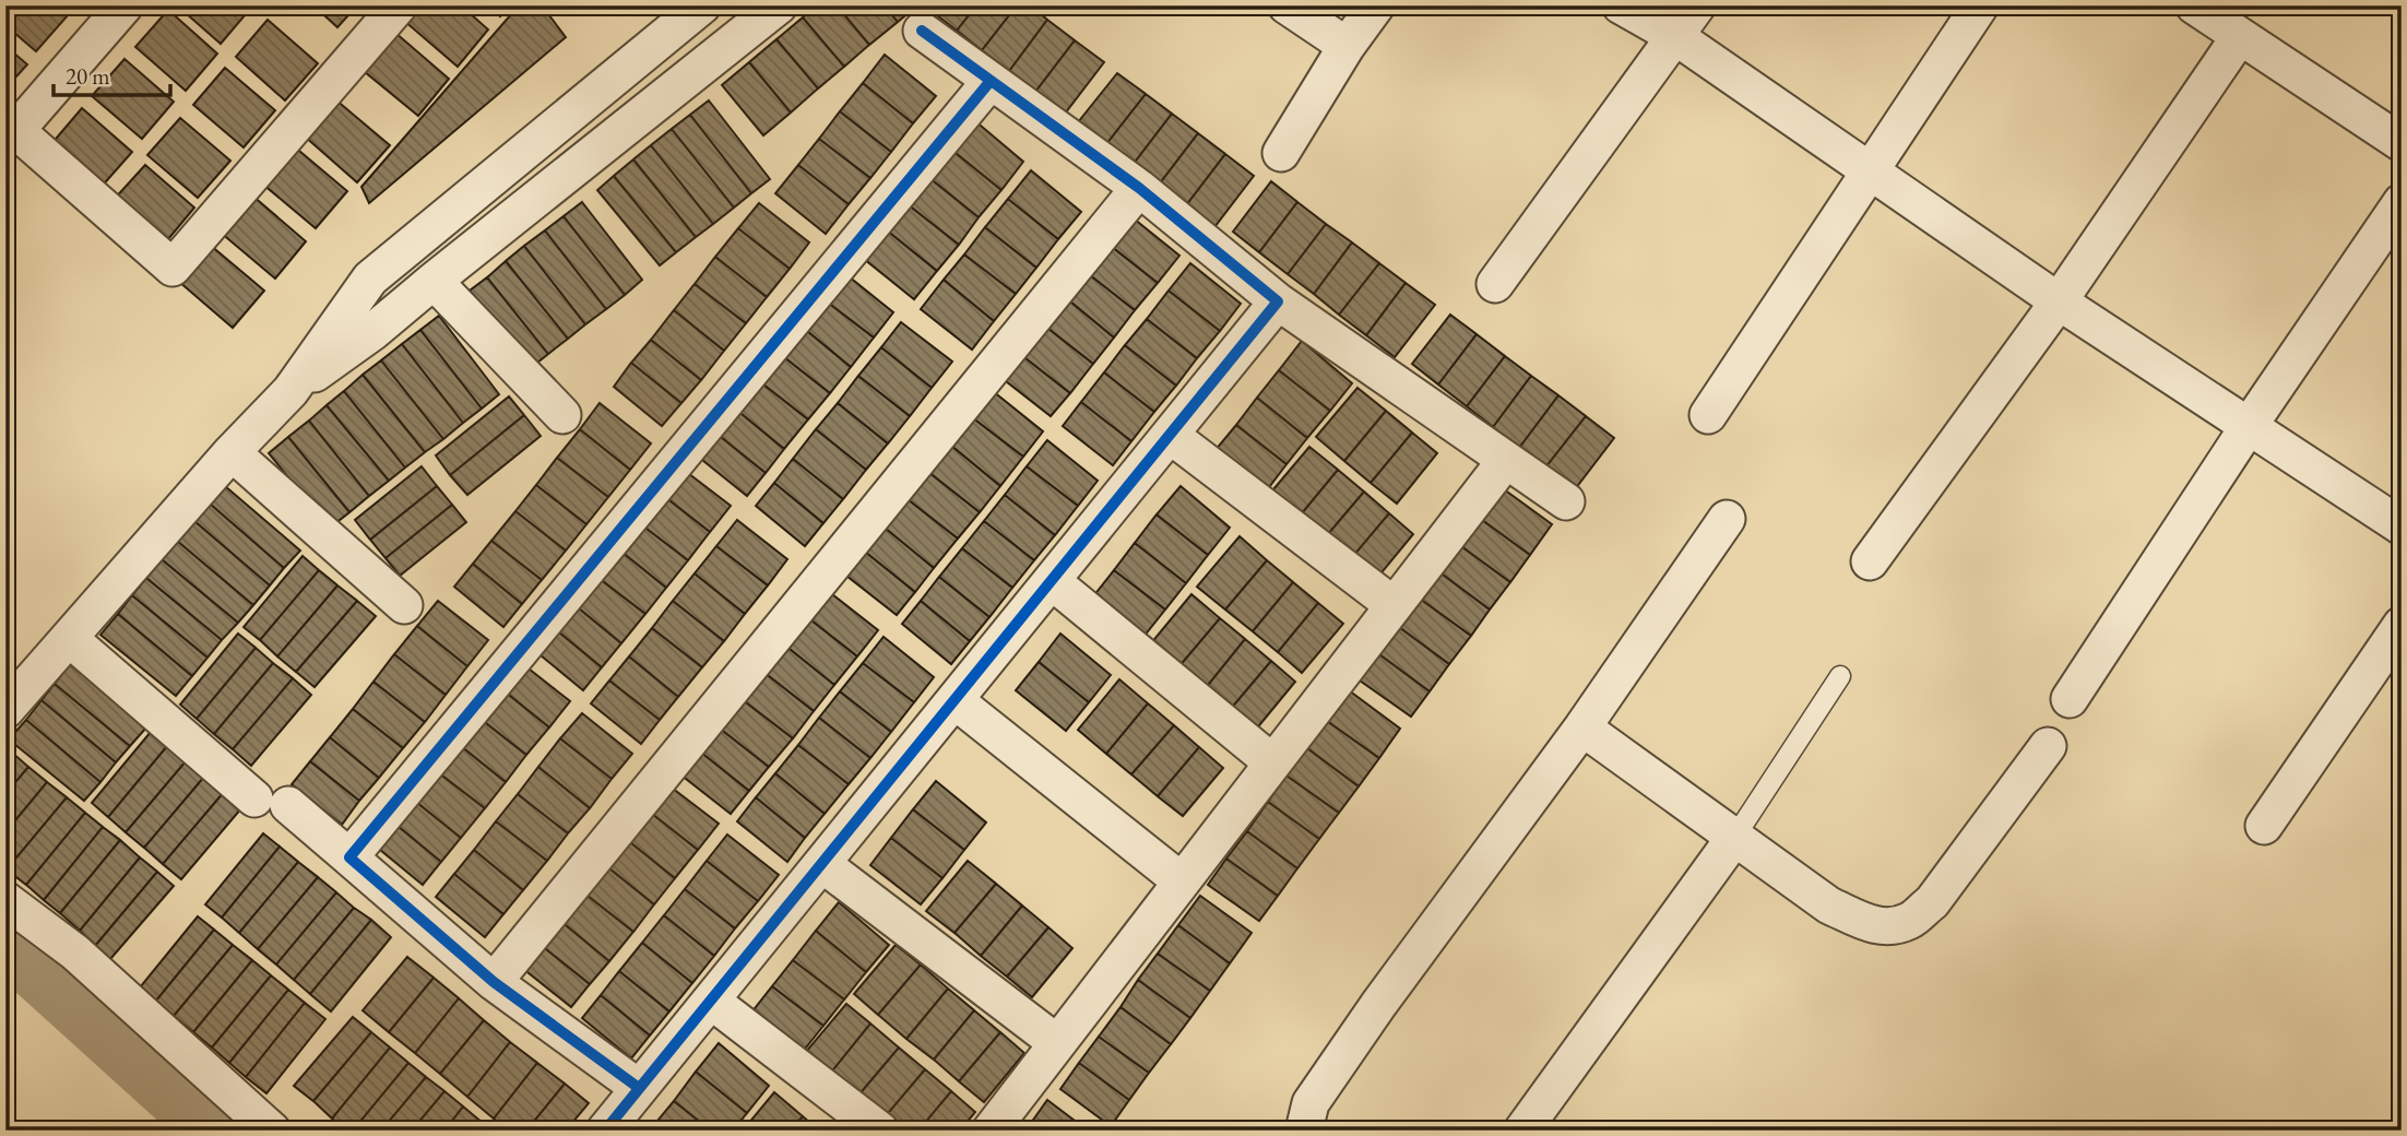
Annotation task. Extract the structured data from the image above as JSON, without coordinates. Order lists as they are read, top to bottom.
{
  "scale_bar": "20 m"
}
